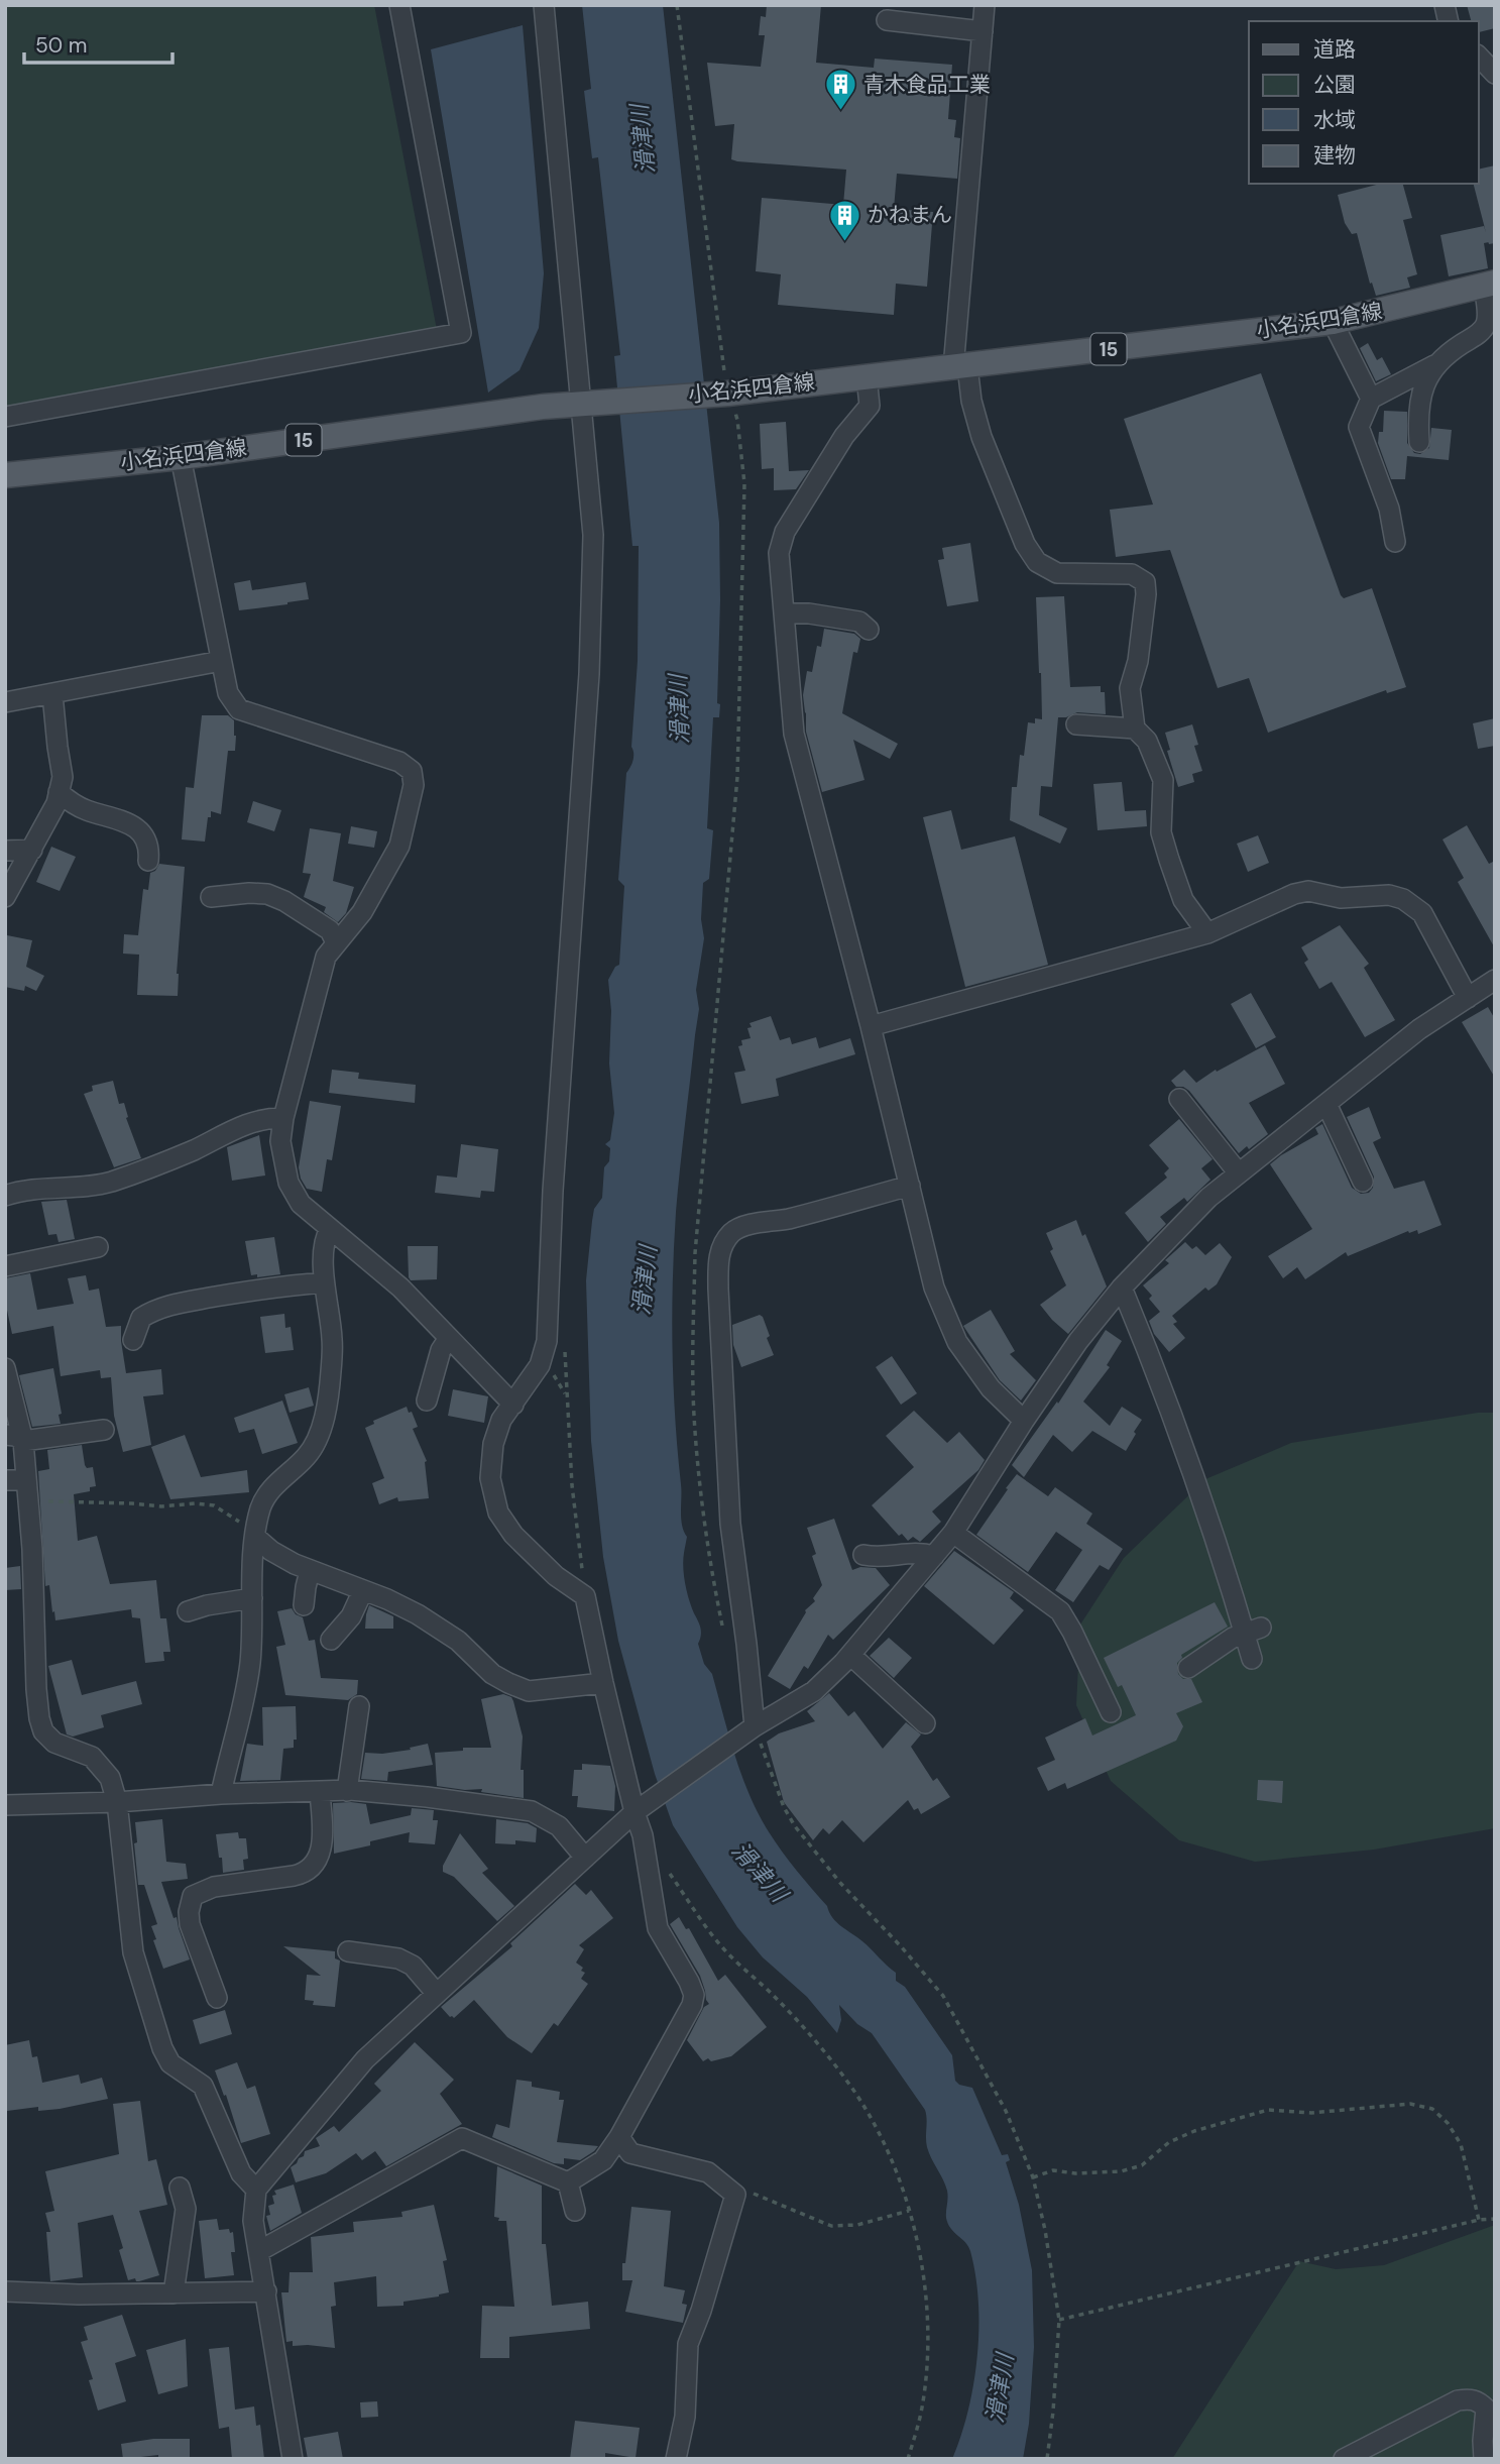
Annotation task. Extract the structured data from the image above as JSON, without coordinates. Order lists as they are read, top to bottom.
{
  "streets": {
    "main road": ["小名浜四倉線", "15"]
  },
  "water": ["滑津川"],
  "places": {
    "building": ["青木食品工業", "かねまん"]
  },
  "legend": [
    "道路",
    "公園",
    "水域",
    "建物"
  ],
  "scale_bar": "50 m"
}
